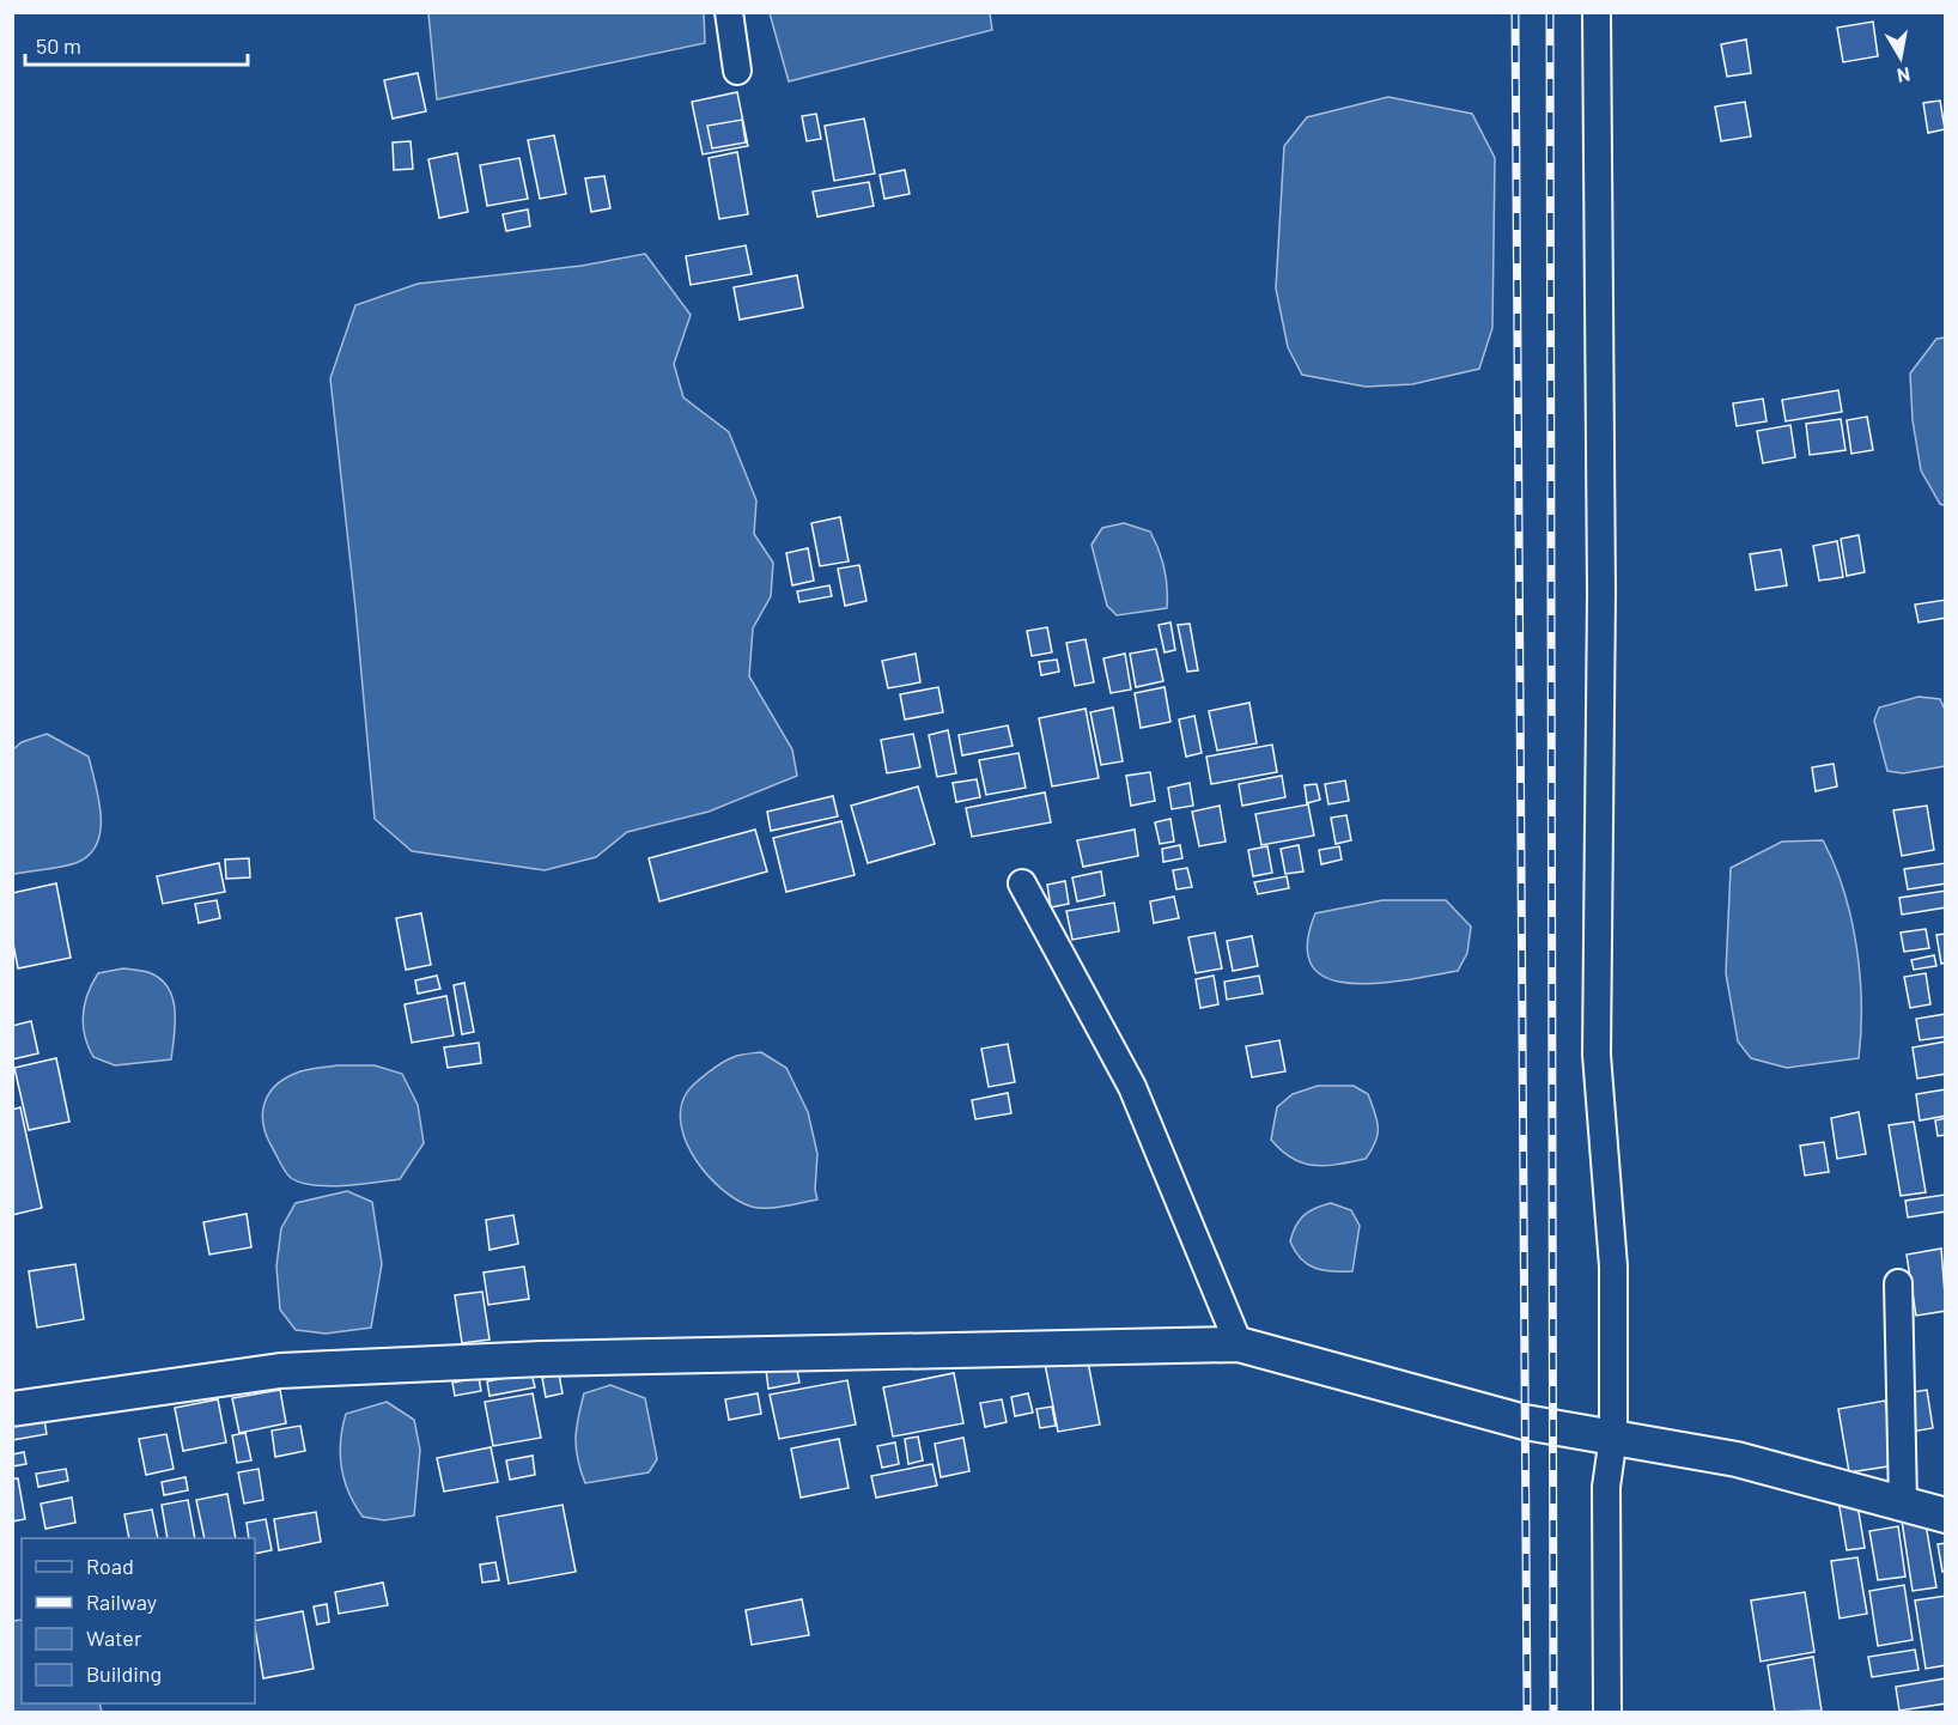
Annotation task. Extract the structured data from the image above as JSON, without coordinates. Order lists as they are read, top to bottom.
{
  "legend": [
    "Road",
    "Railway",
    "Water",
    "Building"
  ],
  "scale_bar": "50 m",
  "north": "bottom"
}
